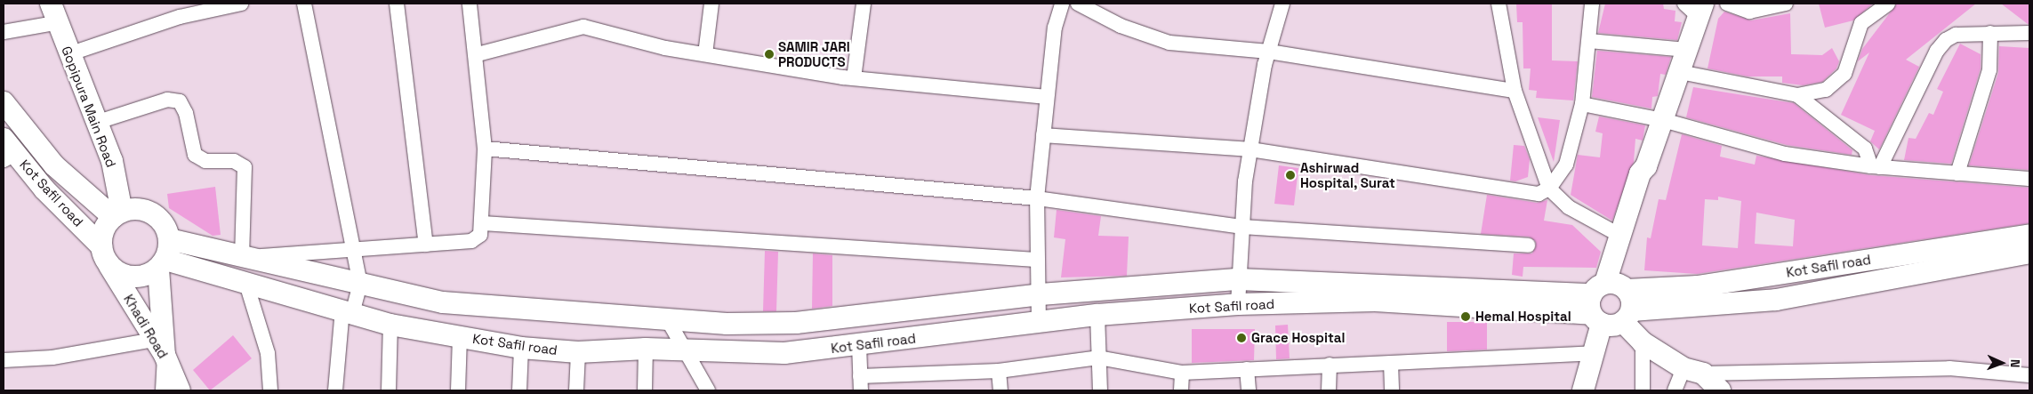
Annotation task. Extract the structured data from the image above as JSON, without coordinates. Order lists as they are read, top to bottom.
{
  "streets": {
    "main road": ["Gopipura Main Road", "Kot Safil road", "Khadi Road"]
  },
  "crossings": [
    ["Gopipura Main Road", "Kot Safil road"],
    ["Gopipura Main Road", "Khadi Road"],
    ["Kot Safil road", "Khadi Road"]
  ],
  "places": [
    "SAMIR JARI PRODUCTS",
    "Ashirwad Hospital, Surat",
    "Hemal Hospital",
    "Grace Hospital"
  ],
  "north": "right"
}
